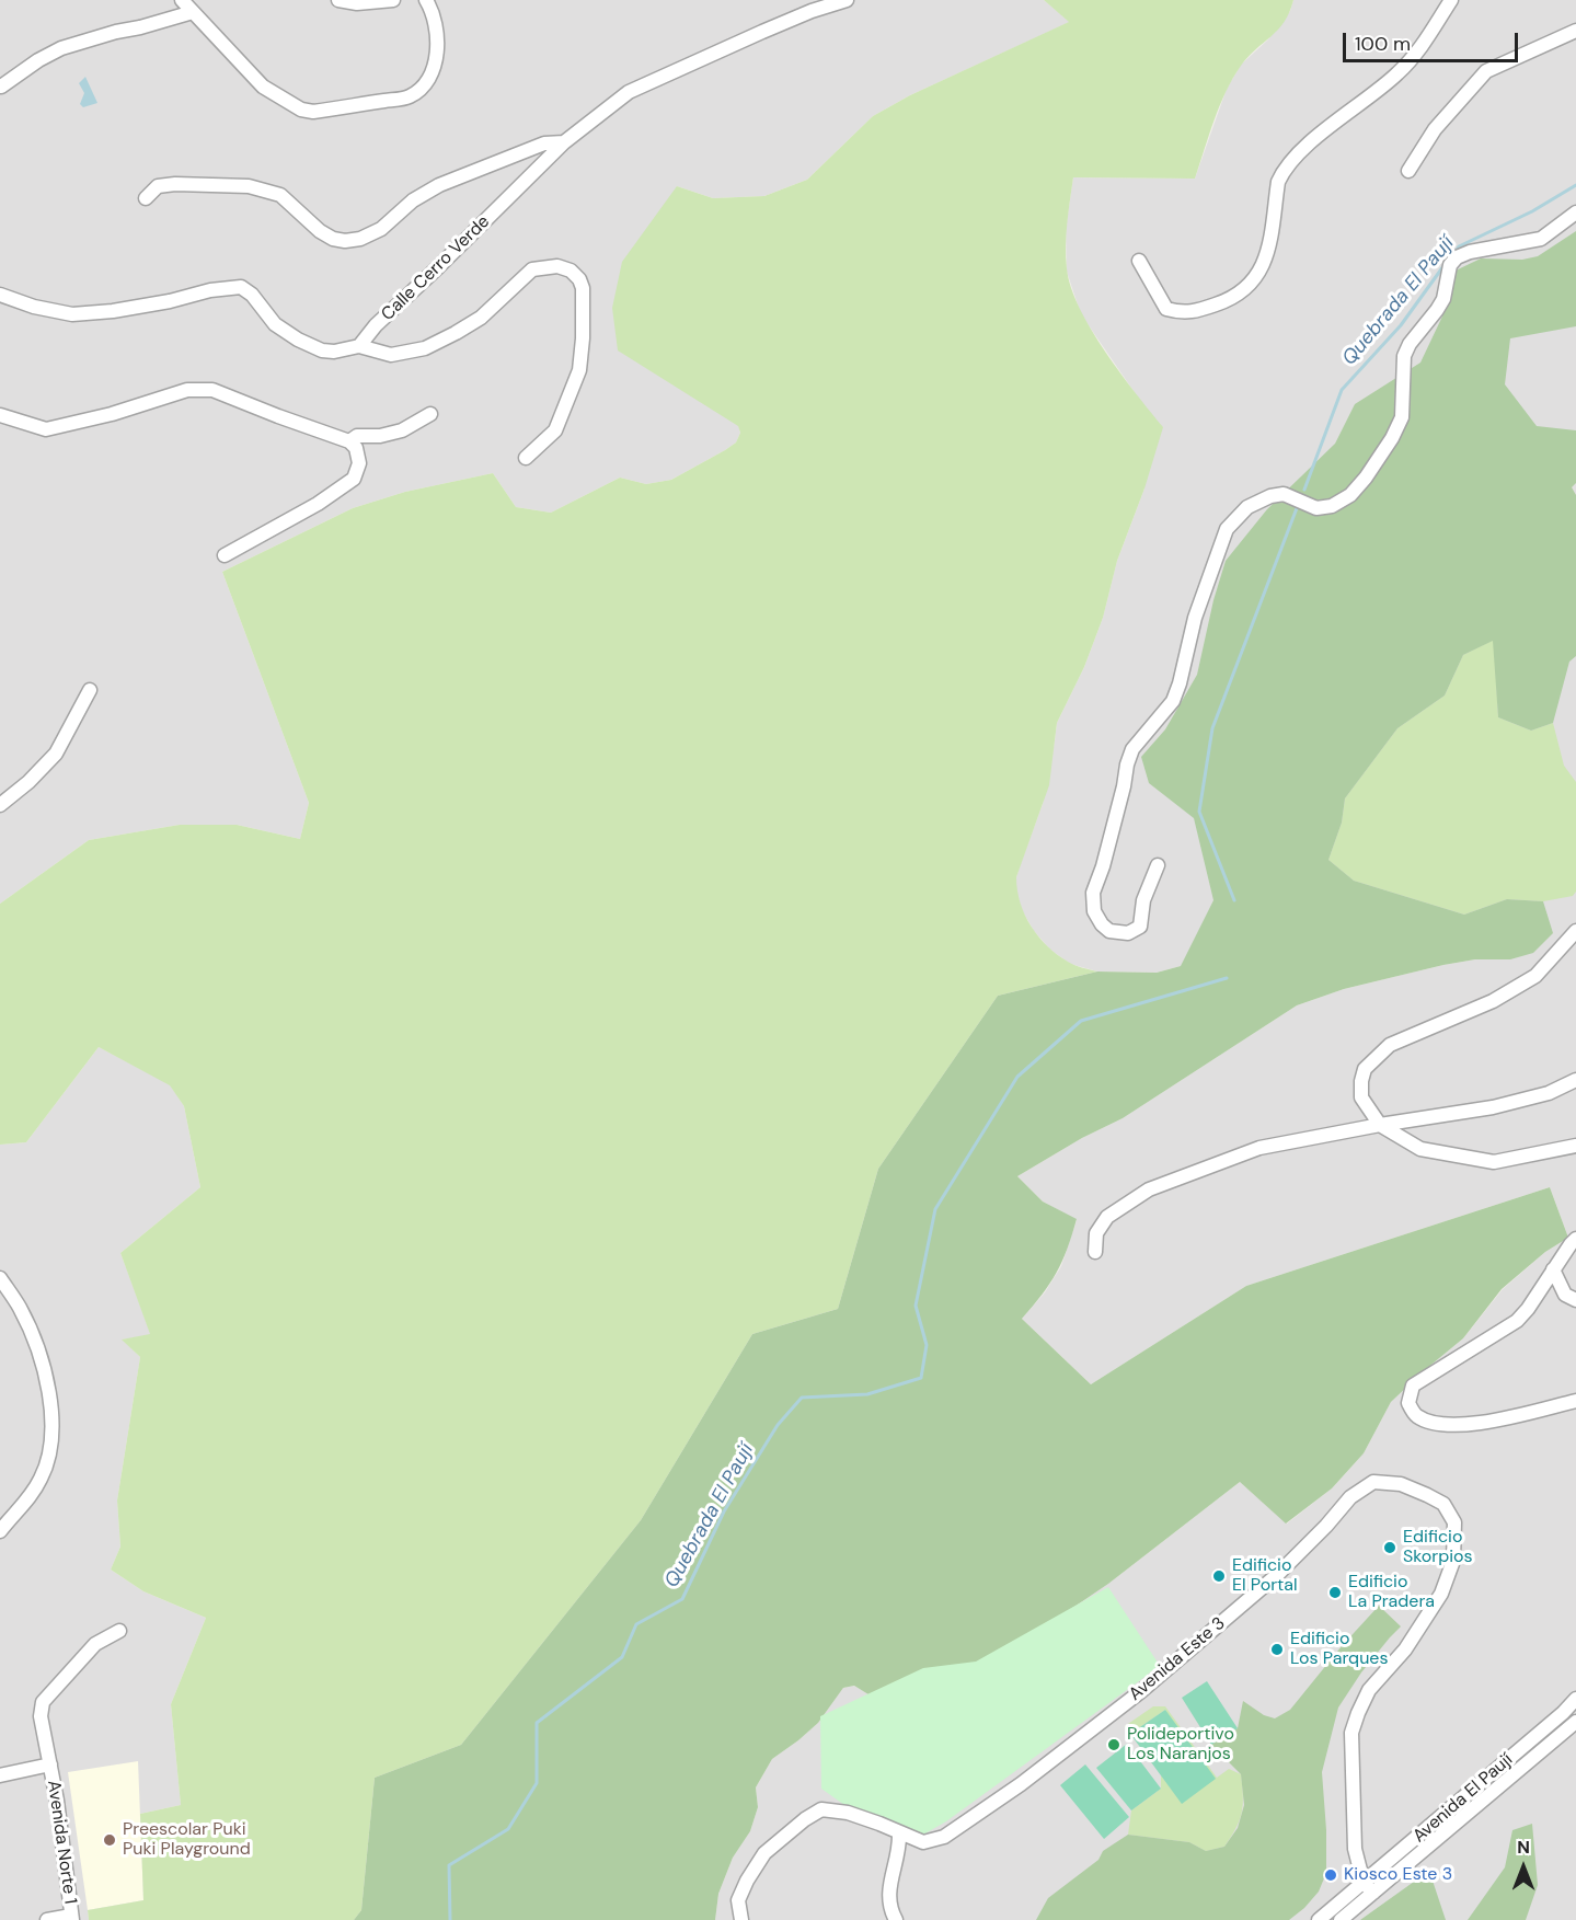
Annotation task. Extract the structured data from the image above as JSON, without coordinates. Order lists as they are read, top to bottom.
{
  "streets": {
    "street": [
      "Calle Cerro Verde",
      "Avenida Este 3",
      "Avenida El Paují",
      "Avenida Norte 1"
    ]
  },
  "crossings": [
    ["Avenida Este 3", "Avenida El Paují"]
  ],
  "water": ["Quebrada El Paují"],
  "places": [
    "Edificio Skorpios",
    "Edificio El Portal",
    "Edificio La Pradera",
    "Edificio Los Parques",
    "Polideportivo Los Naranjos",
    "Preescolar Puki Puki Playground",
    "Kiosco Este 3"
  ],
  "scale_bar": "100 m",
  "north": "top"
}
